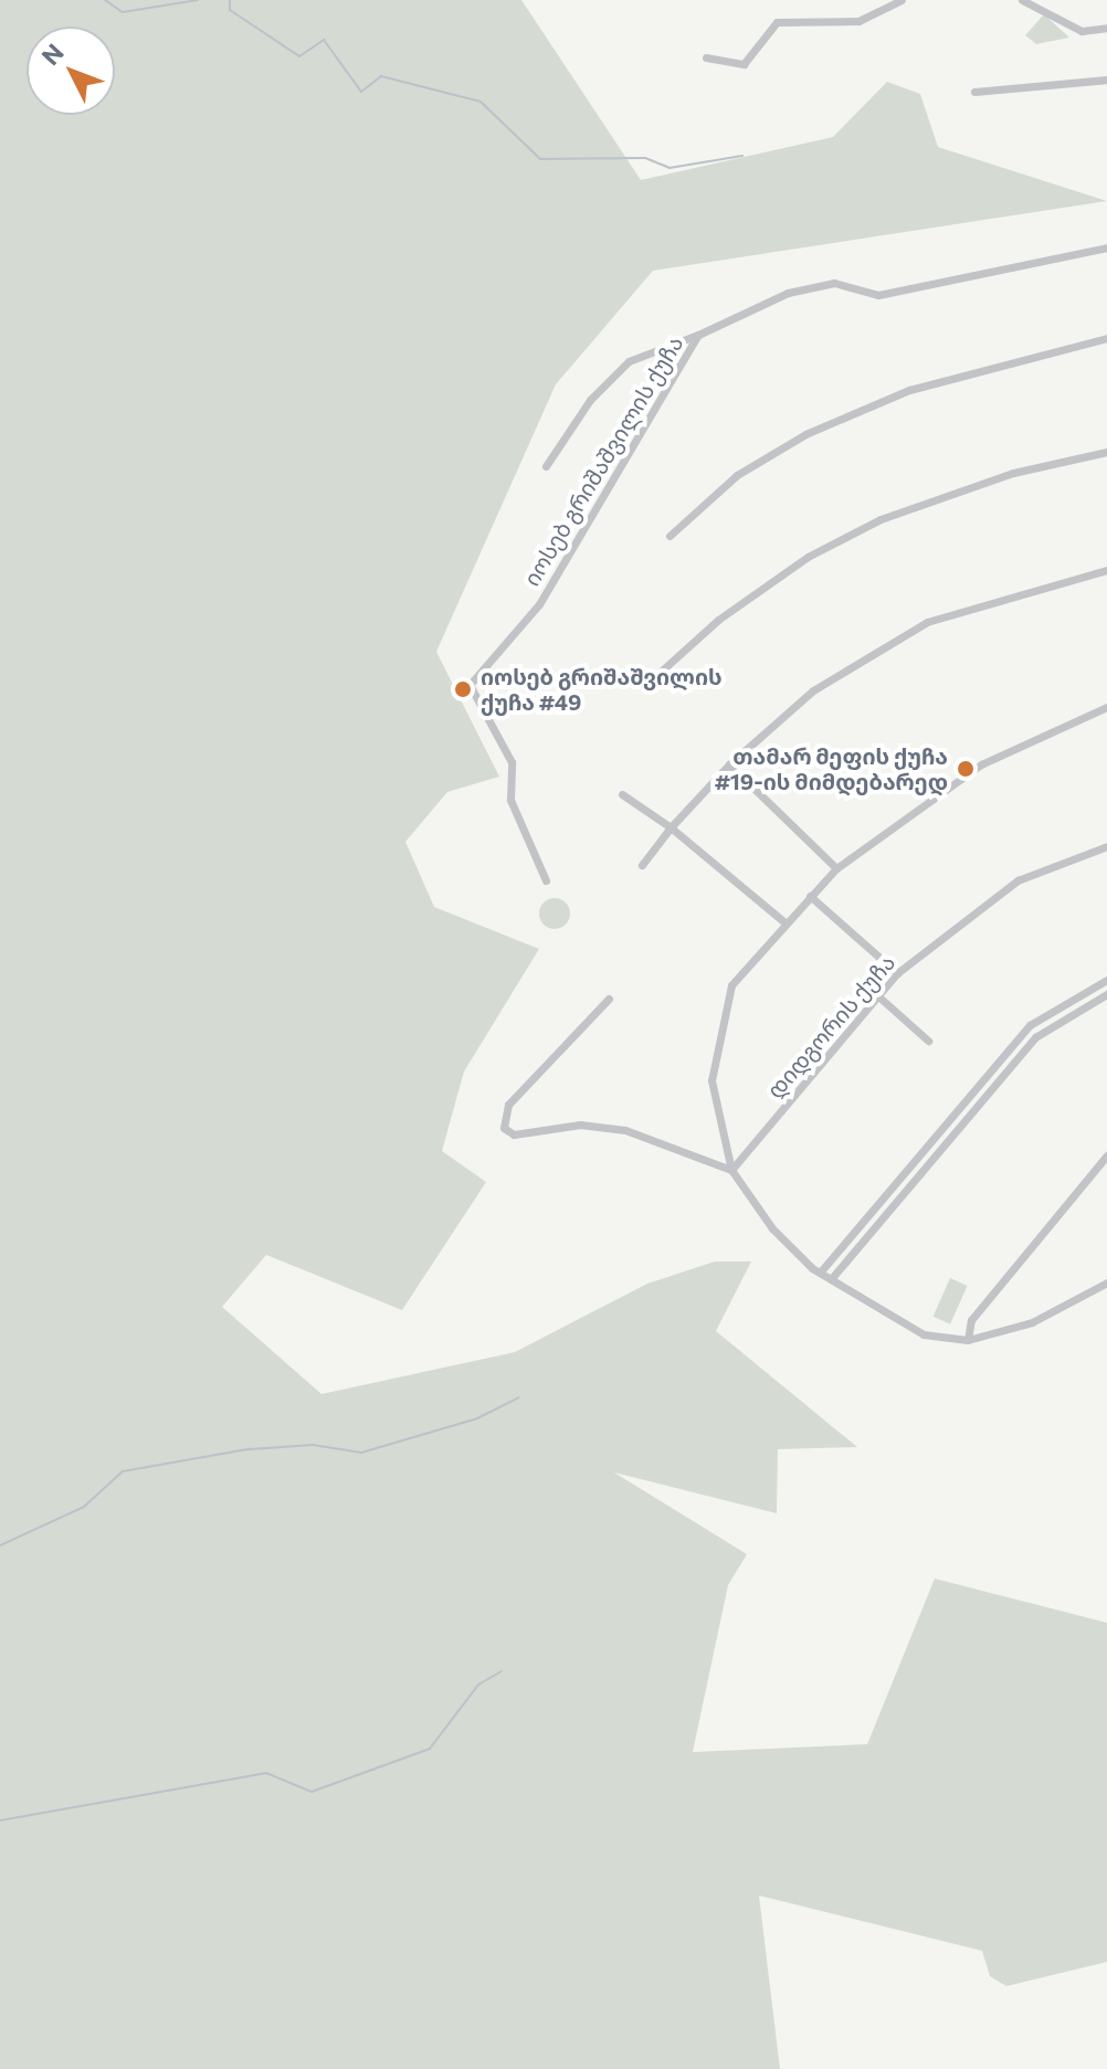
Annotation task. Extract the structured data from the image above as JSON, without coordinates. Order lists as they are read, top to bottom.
{
  "streets": {
    "street": ["იოსებ გრიშაშვილის ქუჩა", "დიდგორის ქუჩა"]
  },
  "places": ["იოსებ გრიშაშვილის ქუჩა #49", "თამარ მეფის ქუჩა #19-ის მიმდებარედ"],
  "north": "top left"
}
